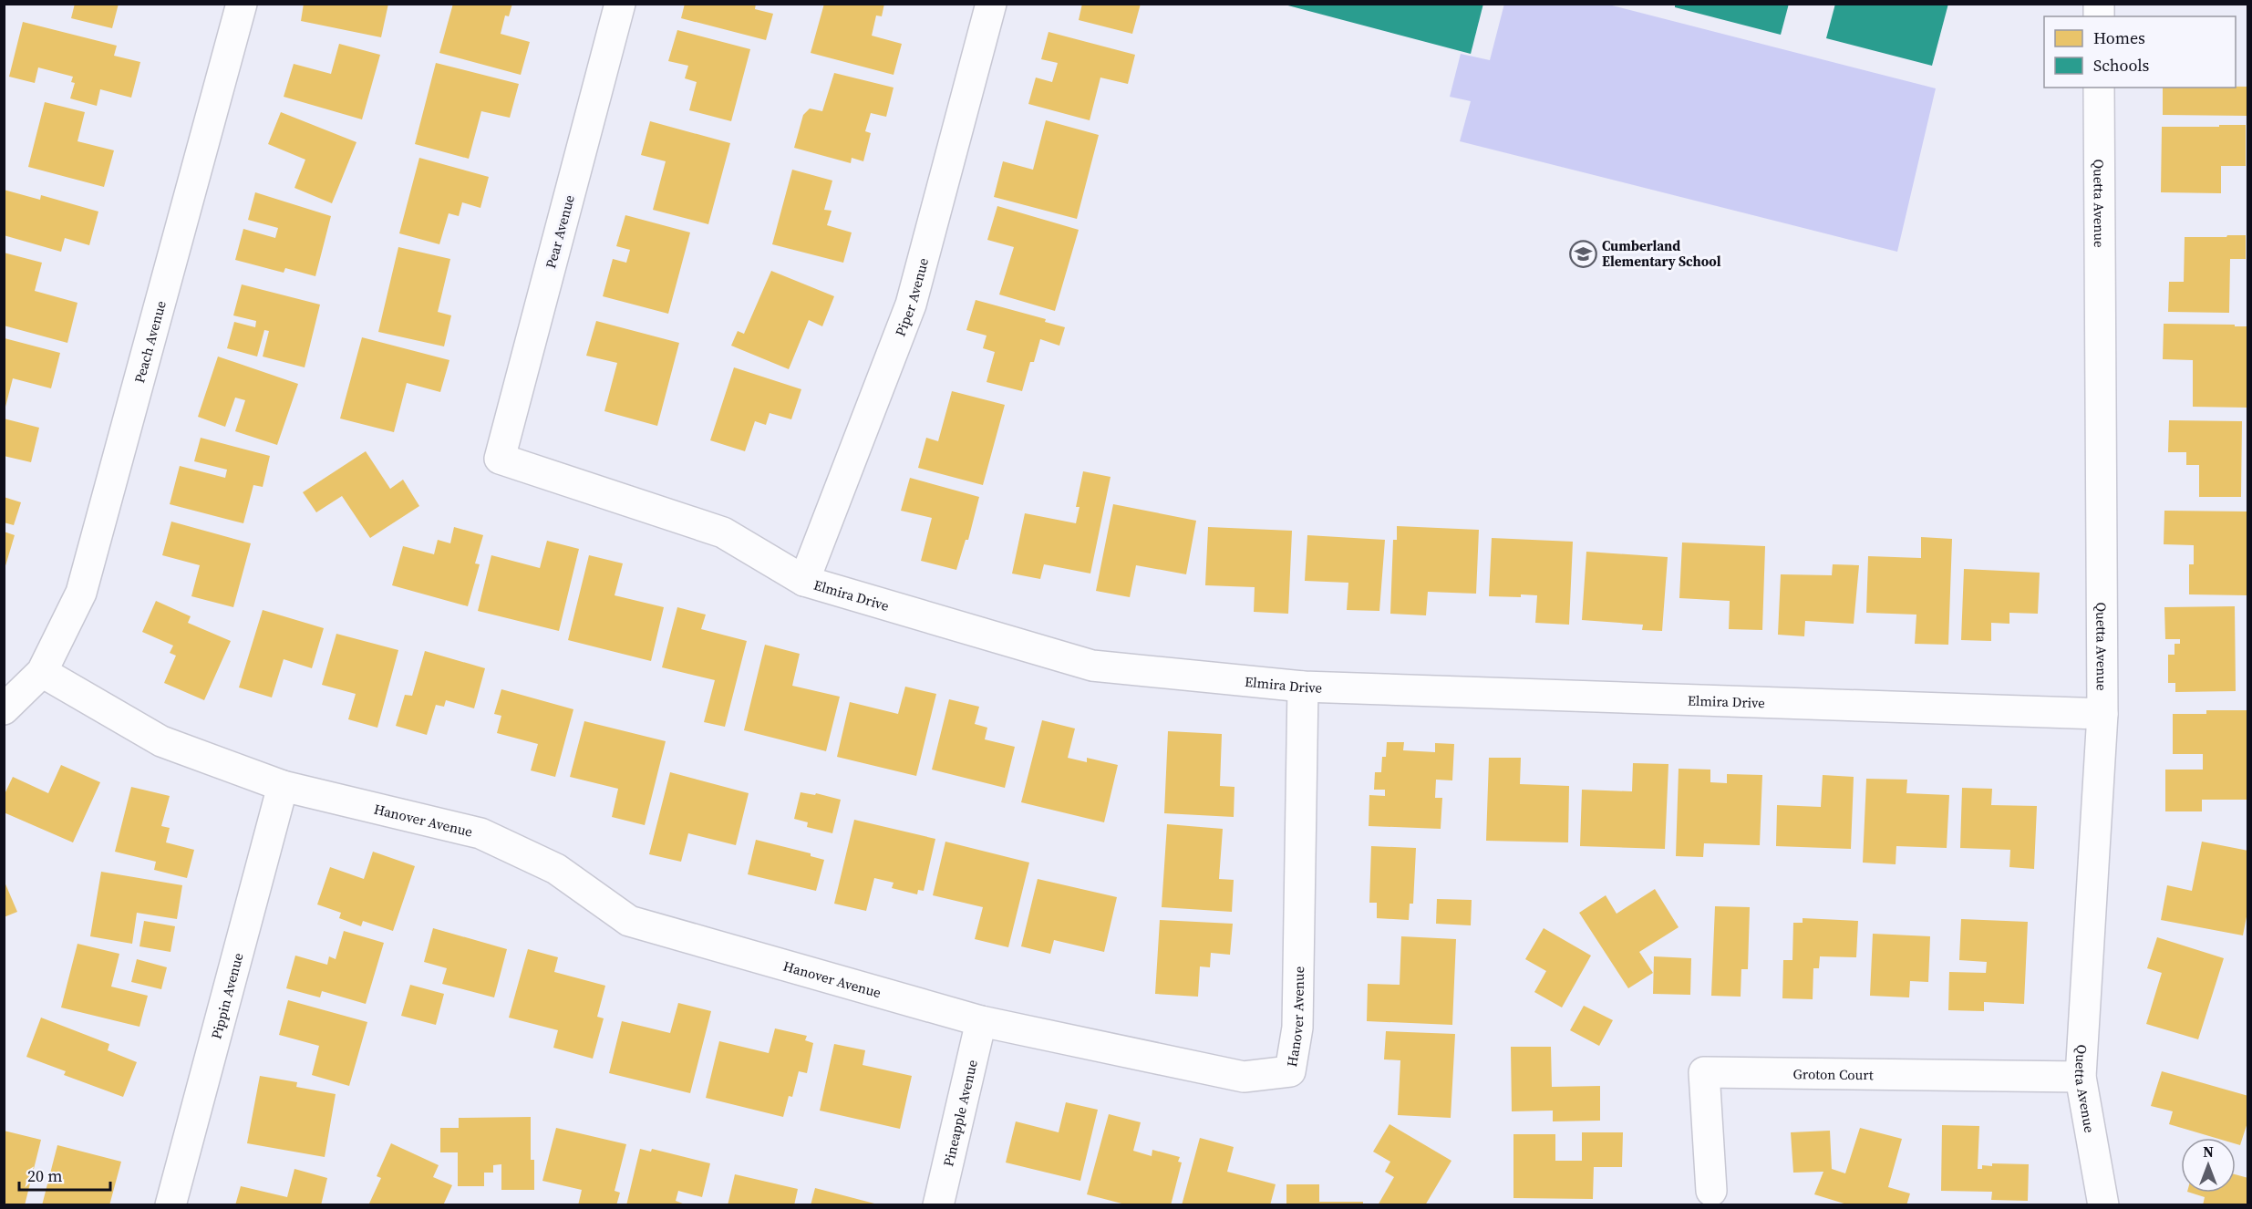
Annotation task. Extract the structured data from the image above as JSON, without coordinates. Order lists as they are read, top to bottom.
{
  "streets": {
    "street": [
      "Quetta Avenue",
      "Pear Avenue",
      "Piper Avenue",
      "Peach Avenue",
      "Elmira Drive",
      "Hanover Avenue",
      "Pippin Avenue",
      "Groton Court",
      "Pineapple Avenue"
    ]
  },
  "crossings": [
    ["Quetta Avenue", "Elmira Drive"],
    ["Quetta Avenue", "Groton Court"],
    ["Pear Avenue", "Elmira Drive"],
    ["Piper Avenue", "Elmira Drive"],
    ["Peach Avenue", "Hanover Avenue"],
    ["Elmira Drive", "Hanover Avenue"],
    ["Hanover Avenue", "Pippin Avenue"],
    ["Hanover Avenue", "Pineapple Avenue"]
  ],
  "places": {
    "school or university": ["Cumberland Elementary School"]
  },
  "legend": ["Homes", "Schools"],
  "scale_bar": "20 m",
  "north": "top"
}
